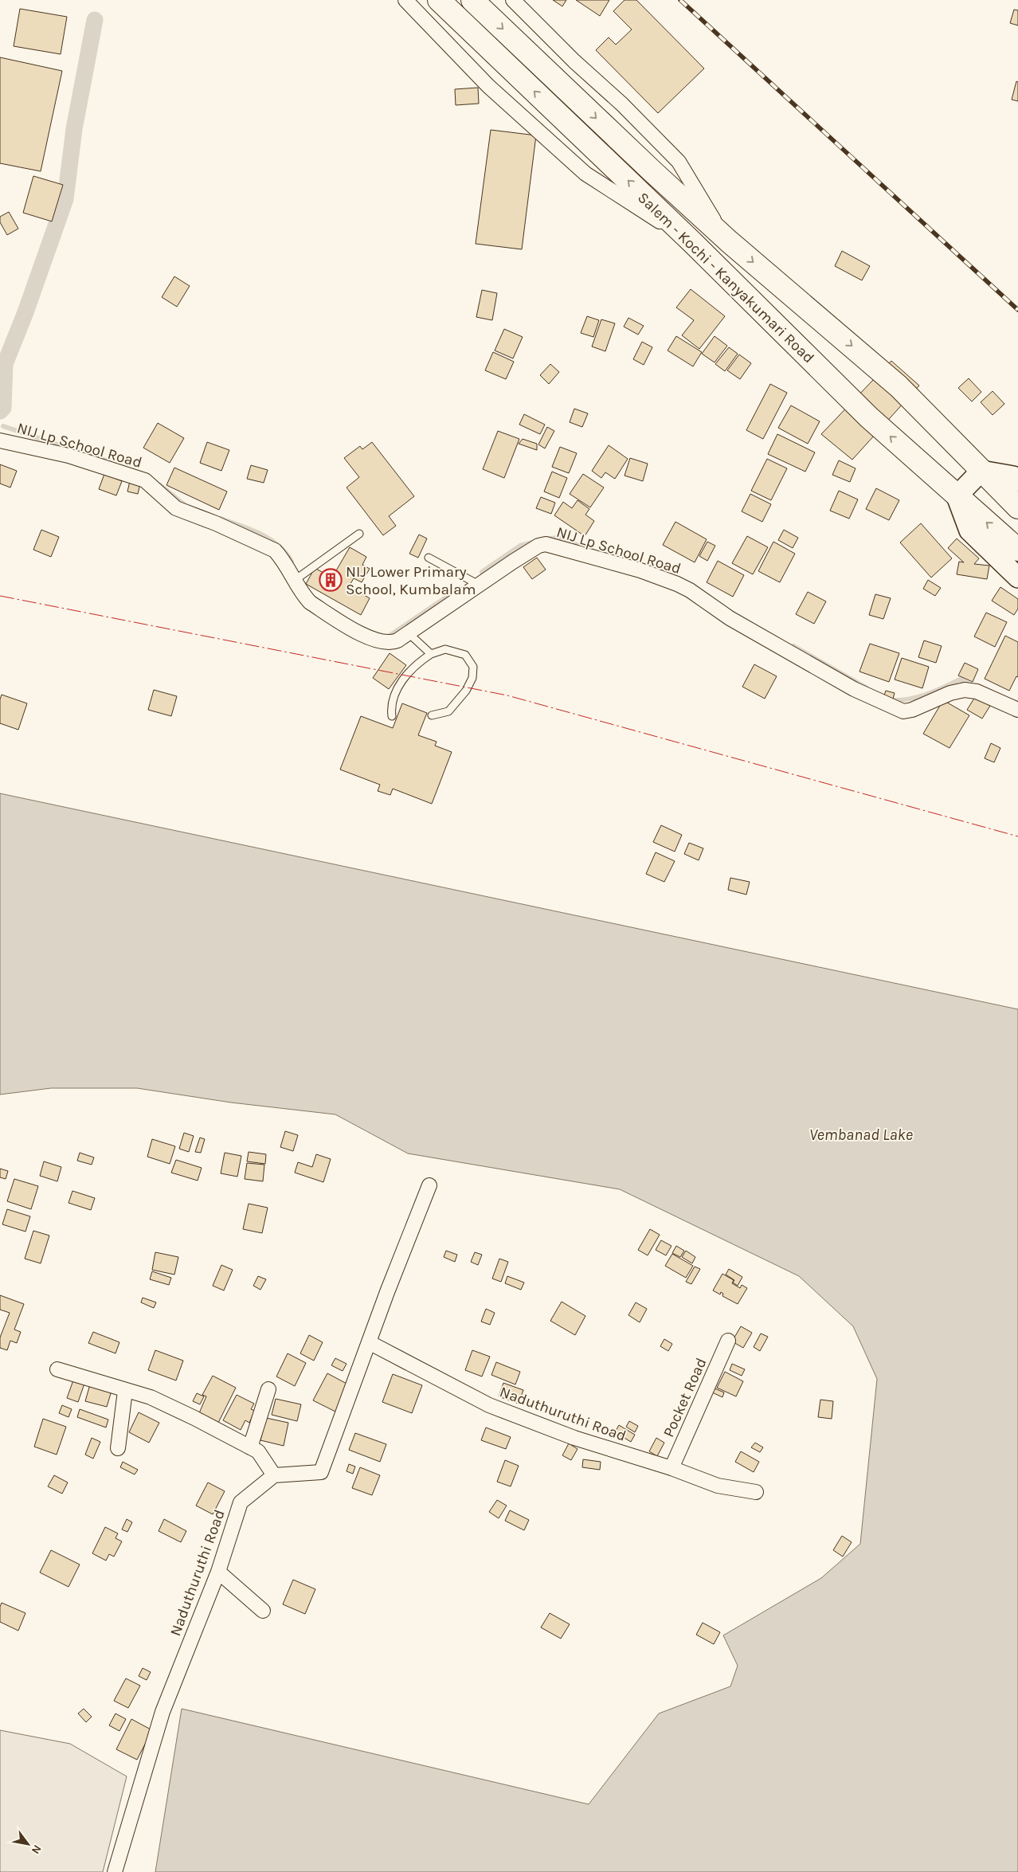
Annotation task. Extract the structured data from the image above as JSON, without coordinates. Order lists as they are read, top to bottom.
{
  "streets": {
    "highway": ["Salem - Kochi - Kanyakumari Road"],
    "street": ["NIJ Lp School Road", "Pocket Road", "Naduthuruthi Road"]
  },
  "crossings": [
    ["Pocket Road", "Naduthuruthi Road"]
  ],
  "water": ["Vembanad Lake"],
  "places": {
    "building": ["NIJ Lower Primary School, Kumbalam"]
  },
  "north": "bottom right"
}
